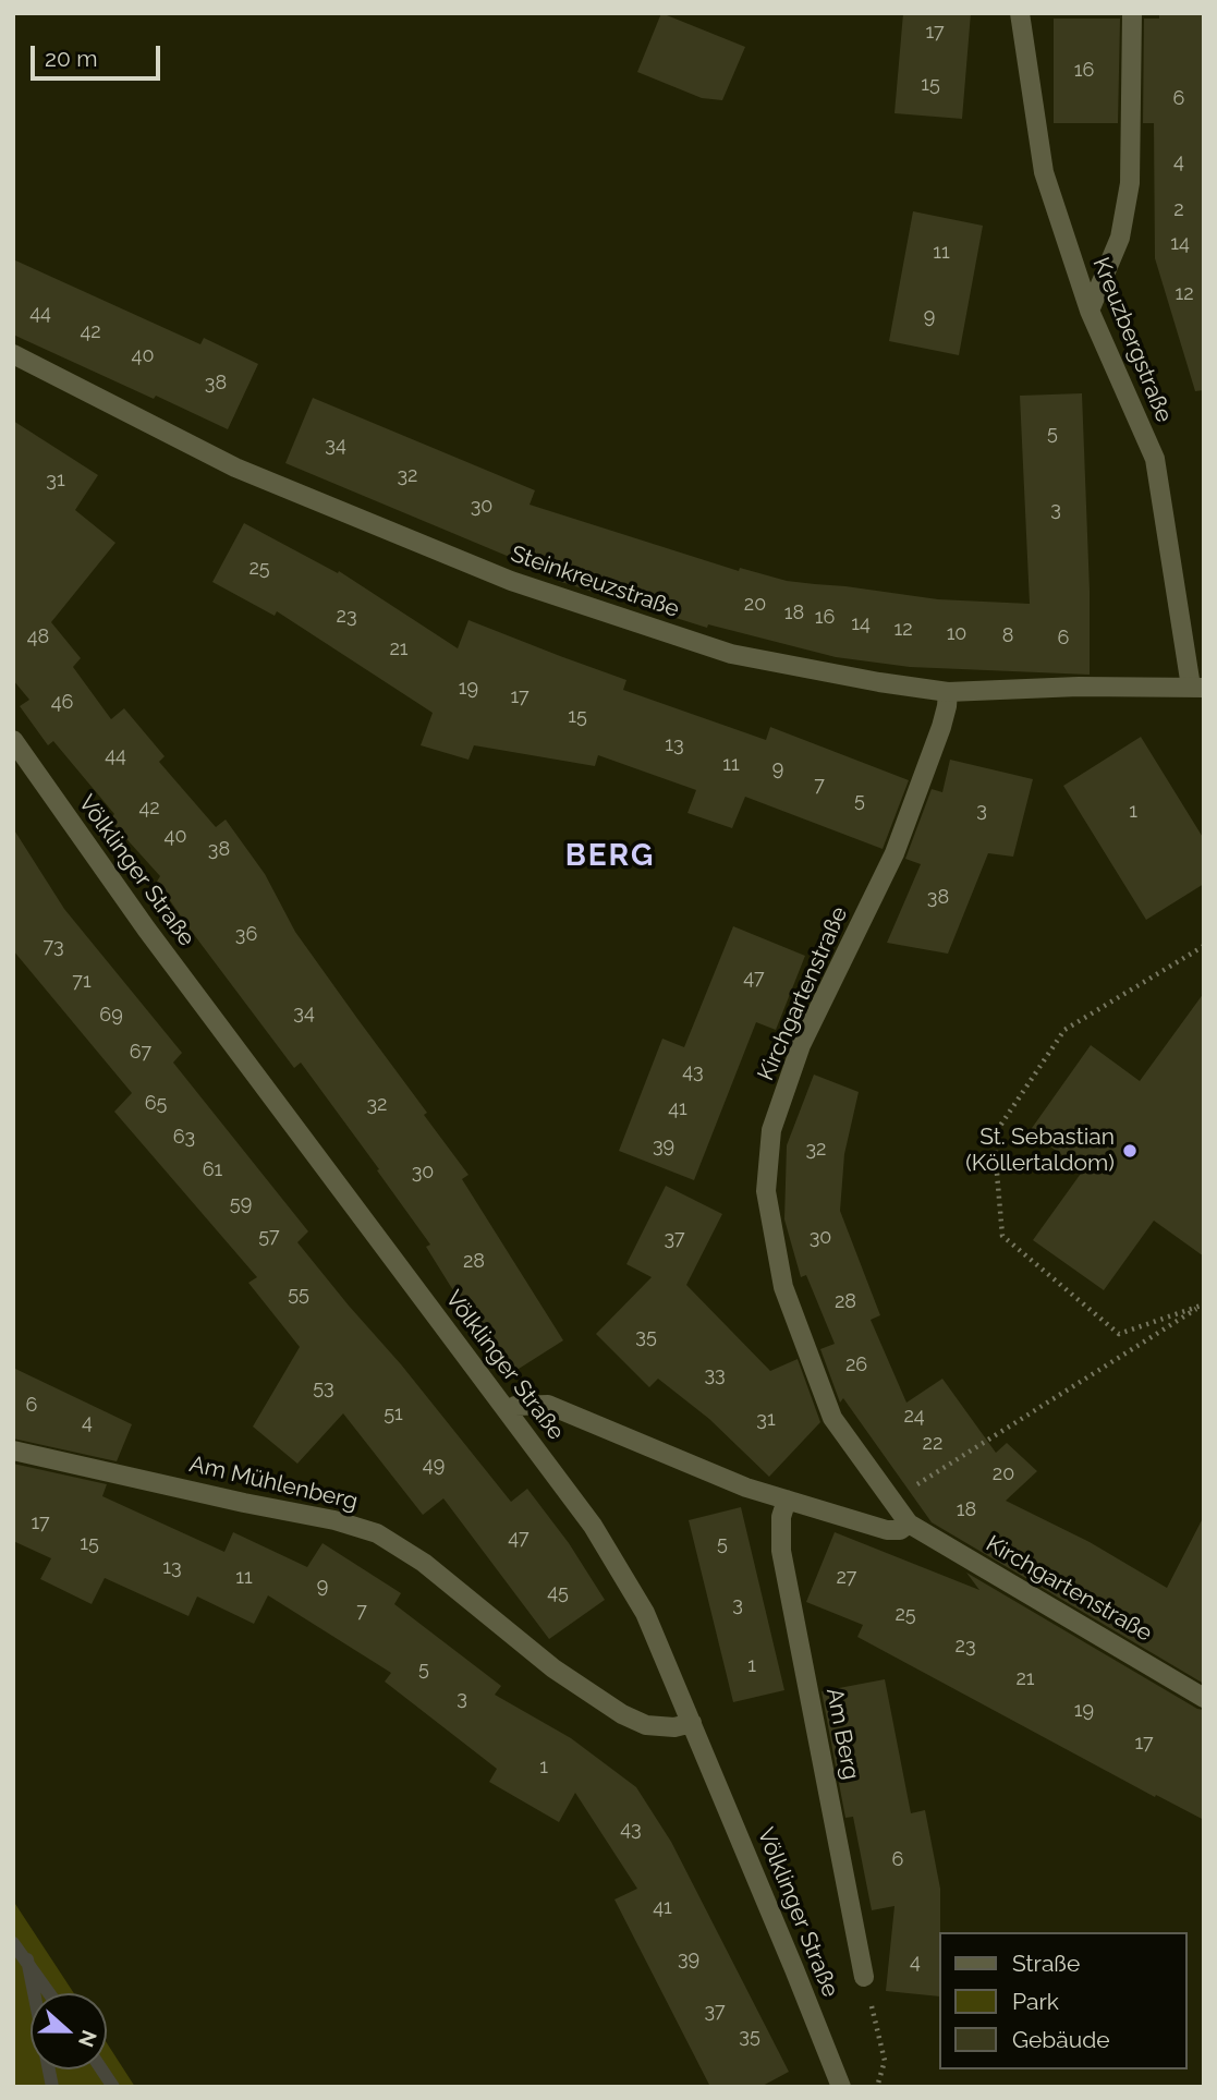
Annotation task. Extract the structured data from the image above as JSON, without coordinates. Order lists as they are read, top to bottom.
{
  "streets": {
    "street": [
      "Kreuzbergstraße",
      "Steinkreuzstraße",
      "Völklinger Straße",
      "Kirchgartenstraße",
      "Am Mühlenberg",
      "Am Berg"
    ]
  },
  "crossings": [
    ["Kreuzbergstraße", "Steinkreuzstraße"],
    ["Steinkreuzstraße", "Kirchgartenstraße"],
    ["Völklinger Straße", "Am Mühlenberg"]
  ],
  "districts": ["BERG"],
  "places": ["St. Sebastian (Köllertaldom)"],
  "house_numbers": [
    "17",
    "16",
    "15",
    "6",
    "4",
    "2",
    "14",
    "11",
    "12",
    "44",
    "9",
    "42",
    "40",
    "38",
    "5",
    "34",
    "32",
    "31",
    "30",
    "3",
    "25",
    "20",
    "18",
    "23",
    "16",
    "14",
    "12",
    "10",
    "8",
    "48",
    "6",
    "21",
    "19",
    "17",
    "46",
    "15",
    "13",
    "44",
    "11",
    "9",
    "7",
    "5",
    "42",
    "3",
    "1",
    "40",
    "38",
    "38",
    "36",
    "73",
    "47",
    "71",
    "34",
    "69",
    "67",
    "43",
    "65",
    "32",
    "41",
    "63",
    "39",
    "32",
    "61",
    "30",
    "59",
    "57",
    "30",
    "37",
    "28",
    "55",
    "28",
    "35",
    "26",
    "33",
    "53",
    "6",
    "51",
    "24",
    "31",
    "4",
    "22",
    "49",
    "20",
    "18",
    "17",
    "47",
    "15",
    "5",
    "13",
    "11",
    "27",
    "9",
    "45",
    "3",
    "7",
    "25",
    "23",
    "1",
    "5",
    "21",
    "3",
    "19",
    "17",
    "1",
    "43",
    "6",
    "41",
    "39",
    "4",
    "37",
    "35"
  ],
  "legend": ["Straße", "Park", "Gebäude"],
  "scale_bar": "20 m",
  "north": "right"
}
